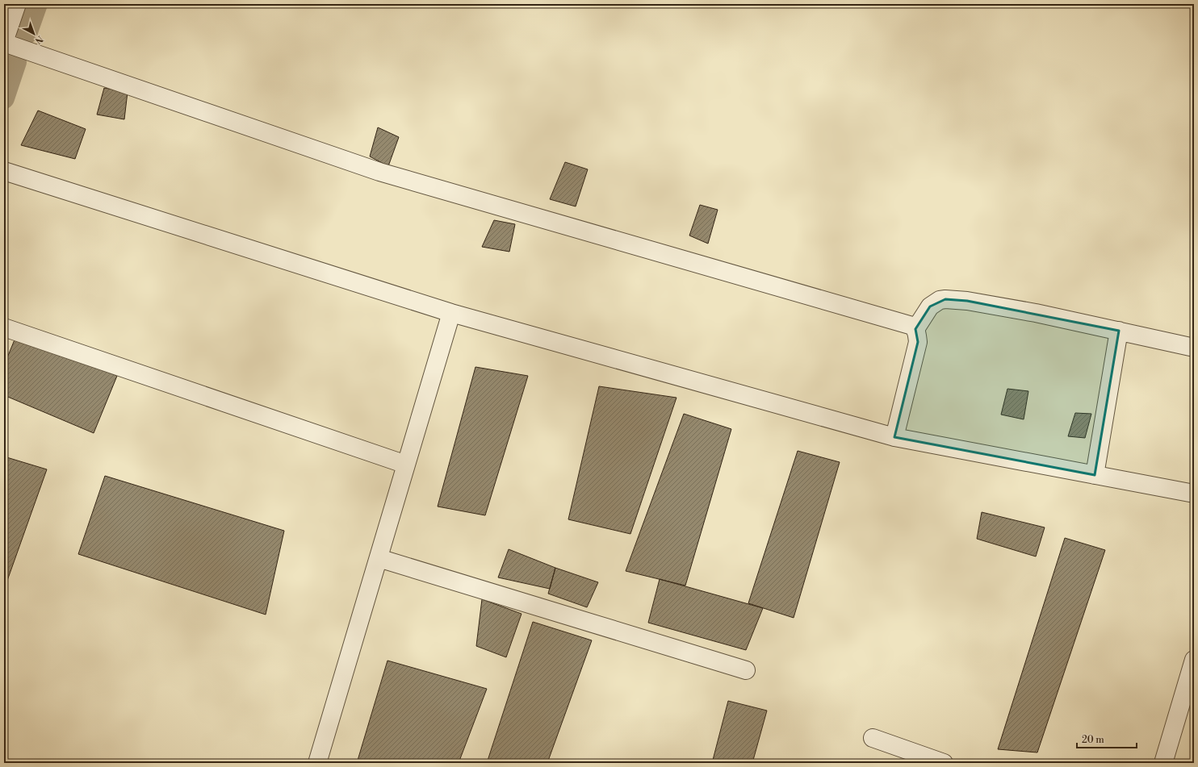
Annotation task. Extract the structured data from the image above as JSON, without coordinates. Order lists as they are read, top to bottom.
{
  "scale_bar": "20 m",
  "north": "bottom right"
}
